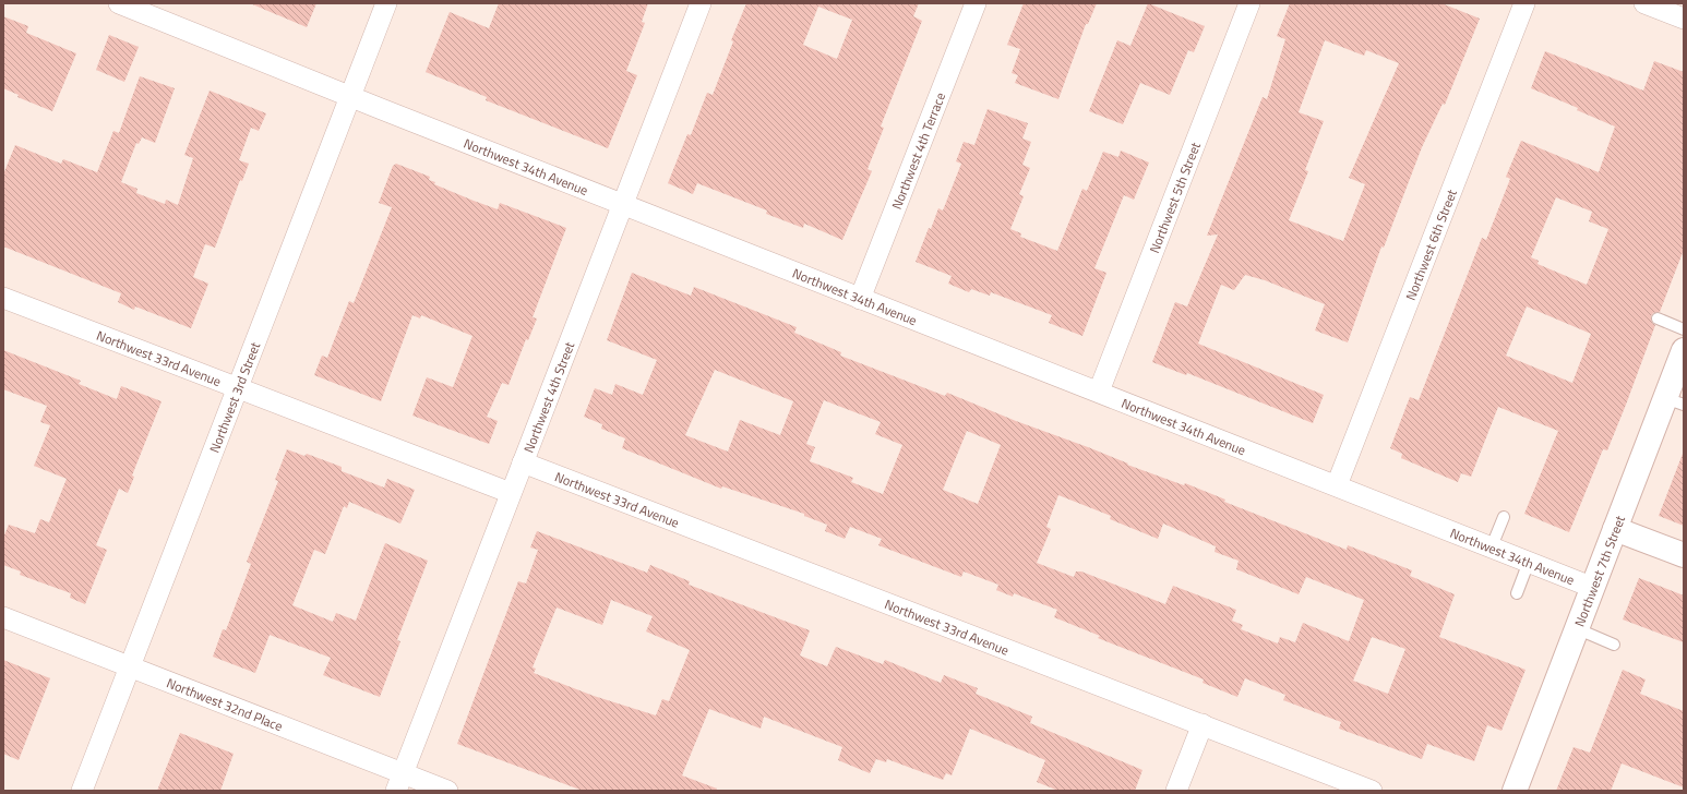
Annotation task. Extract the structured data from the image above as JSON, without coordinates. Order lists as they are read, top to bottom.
{
  "streets": {
    "main road": ["Northwest 7th Street"],
    "street": [
      "Northwest 4th Terrace",
      "Northwest 34th Avenue",
      "Northwest 5th Street",
      "Northwest 6th Street",
      "Northwest 33rd Avenue",
      "Northwest 3rd Street",
      "Northwest 4th Street",
      "Northwest 32nd Place"
    ]
  },
  "crossings": [
    ["Northwest 4th Terrace", "Northwest 34th Avenue"],
    ["Northwest 34th Avenue", "Northwest 5th Street"],
    ["Northwest 34th Avenue", "Northwest 6th Street"],
    ["Northwest 34th Avenue", "Northwest 3rd Street"],
    ["Northwest 34th Avenue", "Northwest 4th Street"],
    ["Northwest 34th Avenue", "Northwest 7th Street"],
    ["Northwest 33rd Avenue", "Northwest 3rd Street"],
    ["Northwest 33rd Avenue", "Northwest 4th Street"],
    ["Northwest 3rd Street", "Northwest 32nd Place"],
    ["Northwest 4th Street", "Northwest 32nd Place"]
  ]
}
